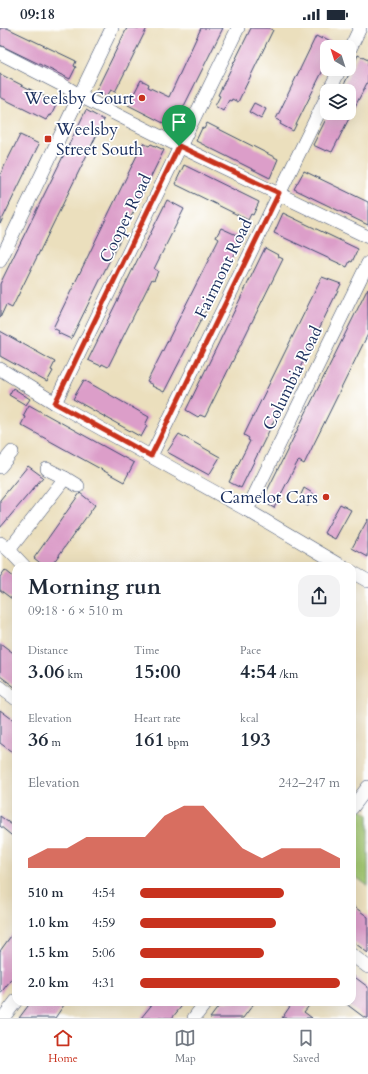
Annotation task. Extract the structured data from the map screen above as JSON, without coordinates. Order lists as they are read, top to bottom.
{
  "streets": {
    "street": ["Cooper Road", "Fairmont Road", "Columbia Road"]
  },
  "places": {
    "other": ["Weelsby Court", "Camelot Cars"],
    "transit": ["Weelsby Street South"]
  },
  "north": "top left",
  "page": {
    "status": "09:18",
    "heading": ["Morning run", "09:18 · 6 × 510 m"],
    "stats": [
      ["Distance", "3.06 km"],
      ["Time", "15:00"],
      ["Pace", "4:54 /km"],
      ["Elevation", "36 m"],
      ["Heart rate", "161 bpm"],
      ["kcal", "193"]
    ],
    "chart": ["Elevation", "242–247 m"],
    "list": [
      {
        "name": "510 m",
        "note": "4:54"
      },
      {
        "name": "1.0 km",
        "note": "4:59"
      },
      {
        "name": "1.5 km",
        "note": "5:06"
      },
      {
        "name": "2.0 km",
        "note": "4:31"
      }
    ],
    "tabs": ["Home", "Map", "Saved"]
  }
}
